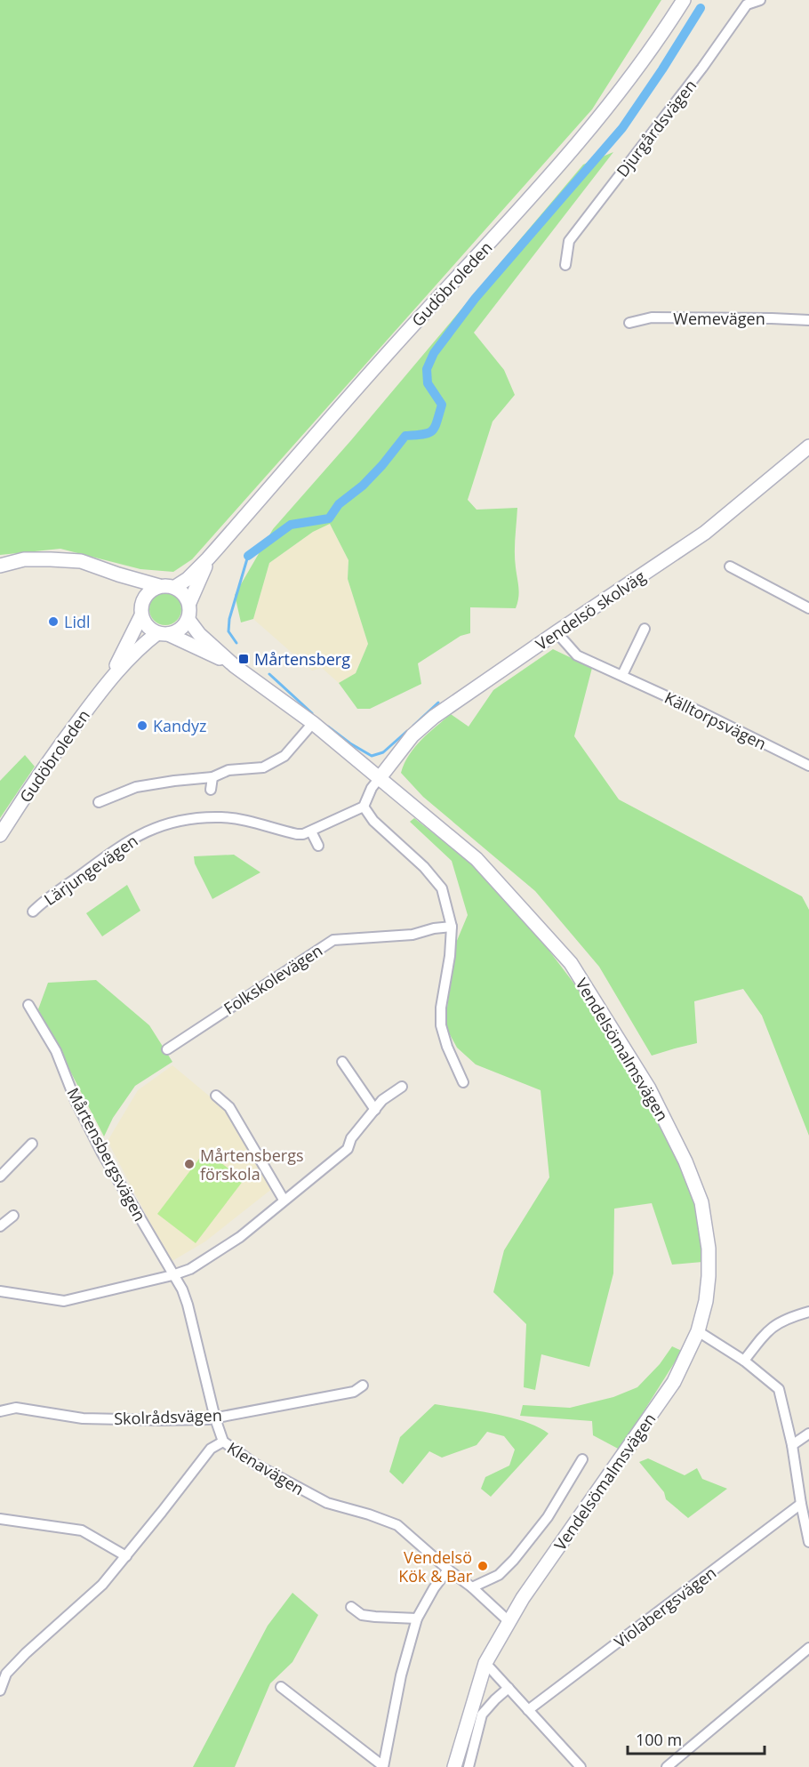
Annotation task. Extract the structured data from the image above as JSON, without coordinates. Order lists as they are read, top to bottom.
{
  "streets": {
    "street": [
      "Djurgårdsvägen",
      "Gudöbroleden",
      "Wemevägen",
      "Vendelsö skolväg",
      "Källtorpsvägen",
      "Lärjungevägen",
      "Folkskolevägen",
      "Vendelsömalmsvägen",
      "Mårtensbergsvägen",
      "Skolrådsvägen",
      "Klenavägen",
      "Violabergsvägen"
    ]
  },
  "crossings": [
    ["Gudöbroleden", "Vendelsömalmsvägen"],
    ["Vendelsö skolväg", "Källtorpsvägen"],
    ["Vendelsö skolväg", "Vendelsömalmsvägen"],
    ["Vendelsömalmsvägen", "Klenavägen"],
    ["Mårtensbergsvägen", "Skolrådsvägen"],
    ["Mårtensbergsvägen", "Klenavägen"]
  ],
  "places": {
    "other": [
      "Lidl",
      "Kandyz",
      "Mårtensbergs förskola",
      "Vendelsö Kök & Bar"
    ],
    "transit": ["Mårtensberg"]
  },
  "scale_bar": "100 m"
}
